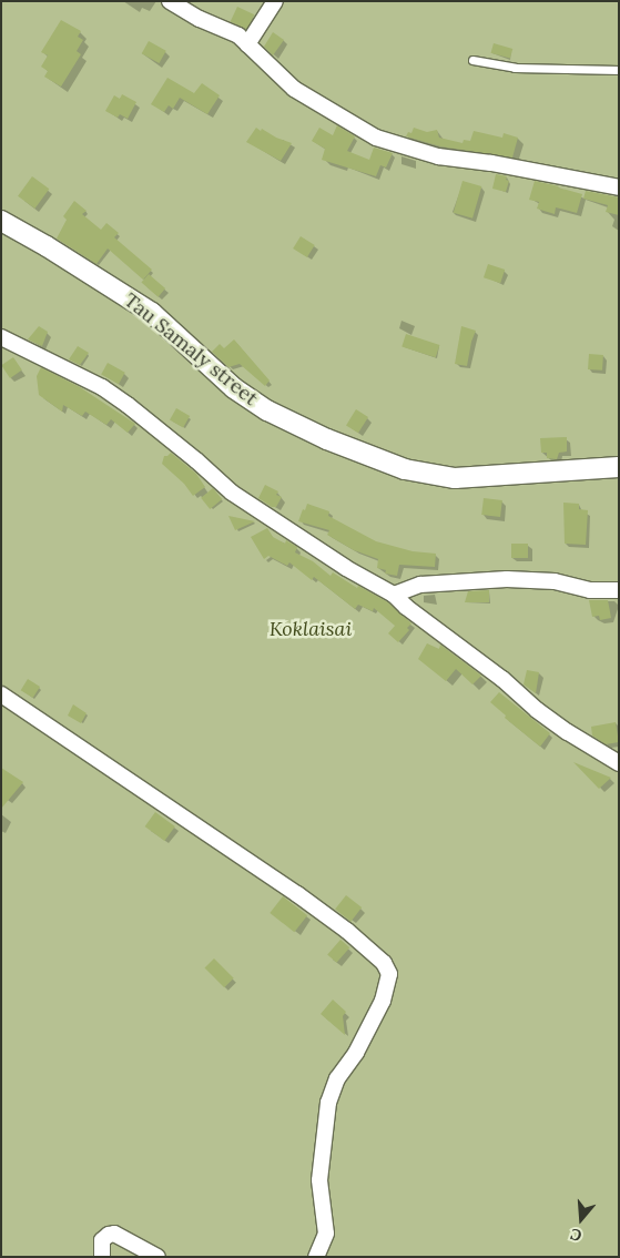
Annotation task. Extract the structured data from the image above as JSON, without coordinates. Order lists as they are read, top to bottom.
{
  "streets": {
    "street": ["Tau Samaly street"]
  },
  "parks": ["Koklaisai"],
  "north": "bottom"
}
